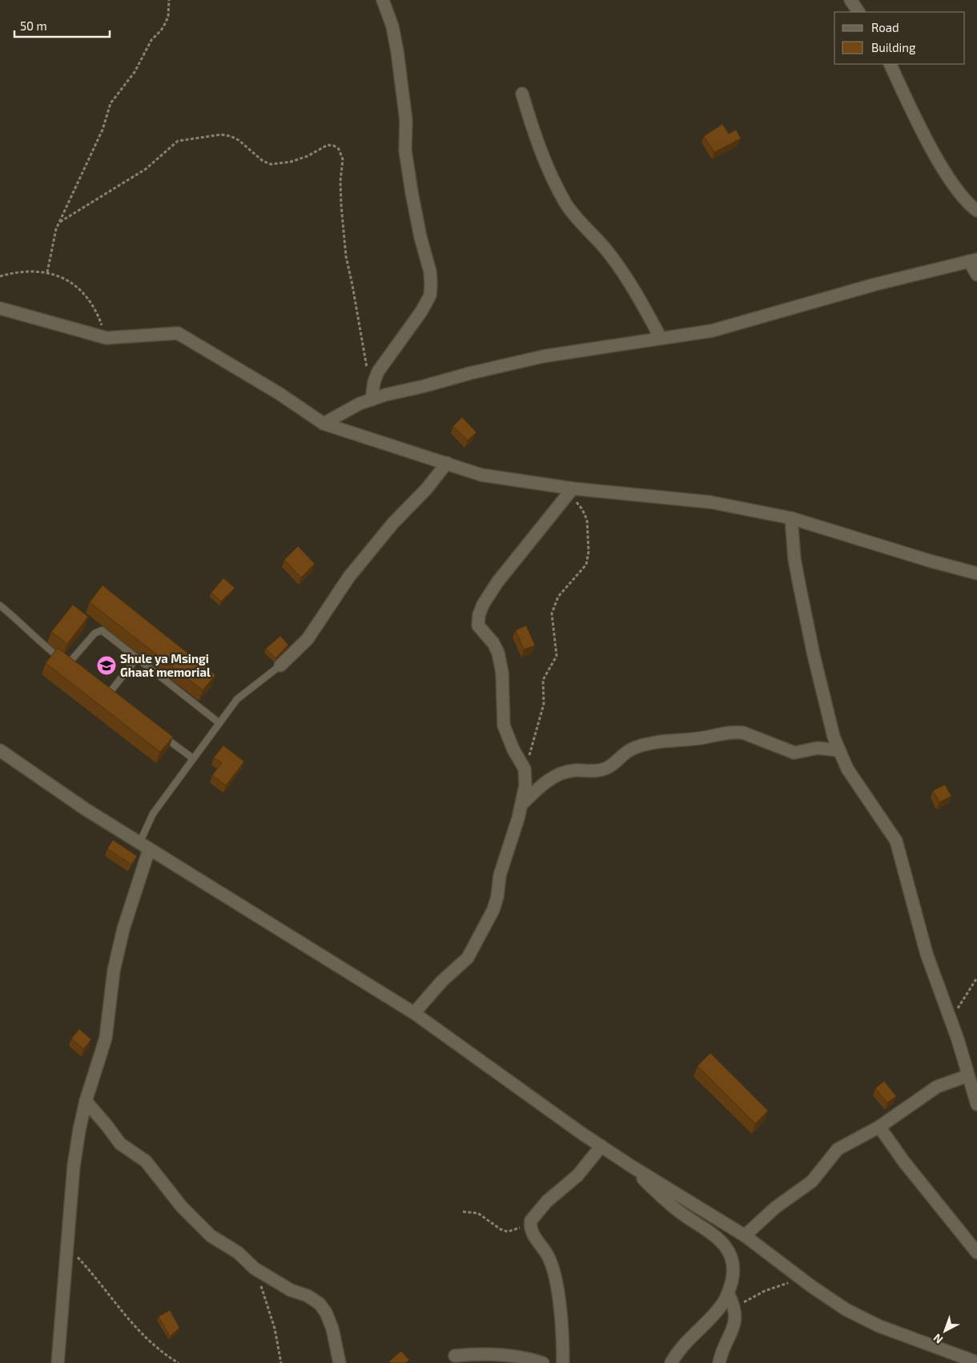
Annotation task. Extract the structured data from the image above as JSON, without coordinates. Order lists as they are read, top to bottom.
{
  "places": {
    "school or university": ["Shule ya Msingi Ghaat memorial"]
  },
  "legend": ["Road", "Building"],
  "scale_bar": "50 m",
  "north": "bottom left"
}
